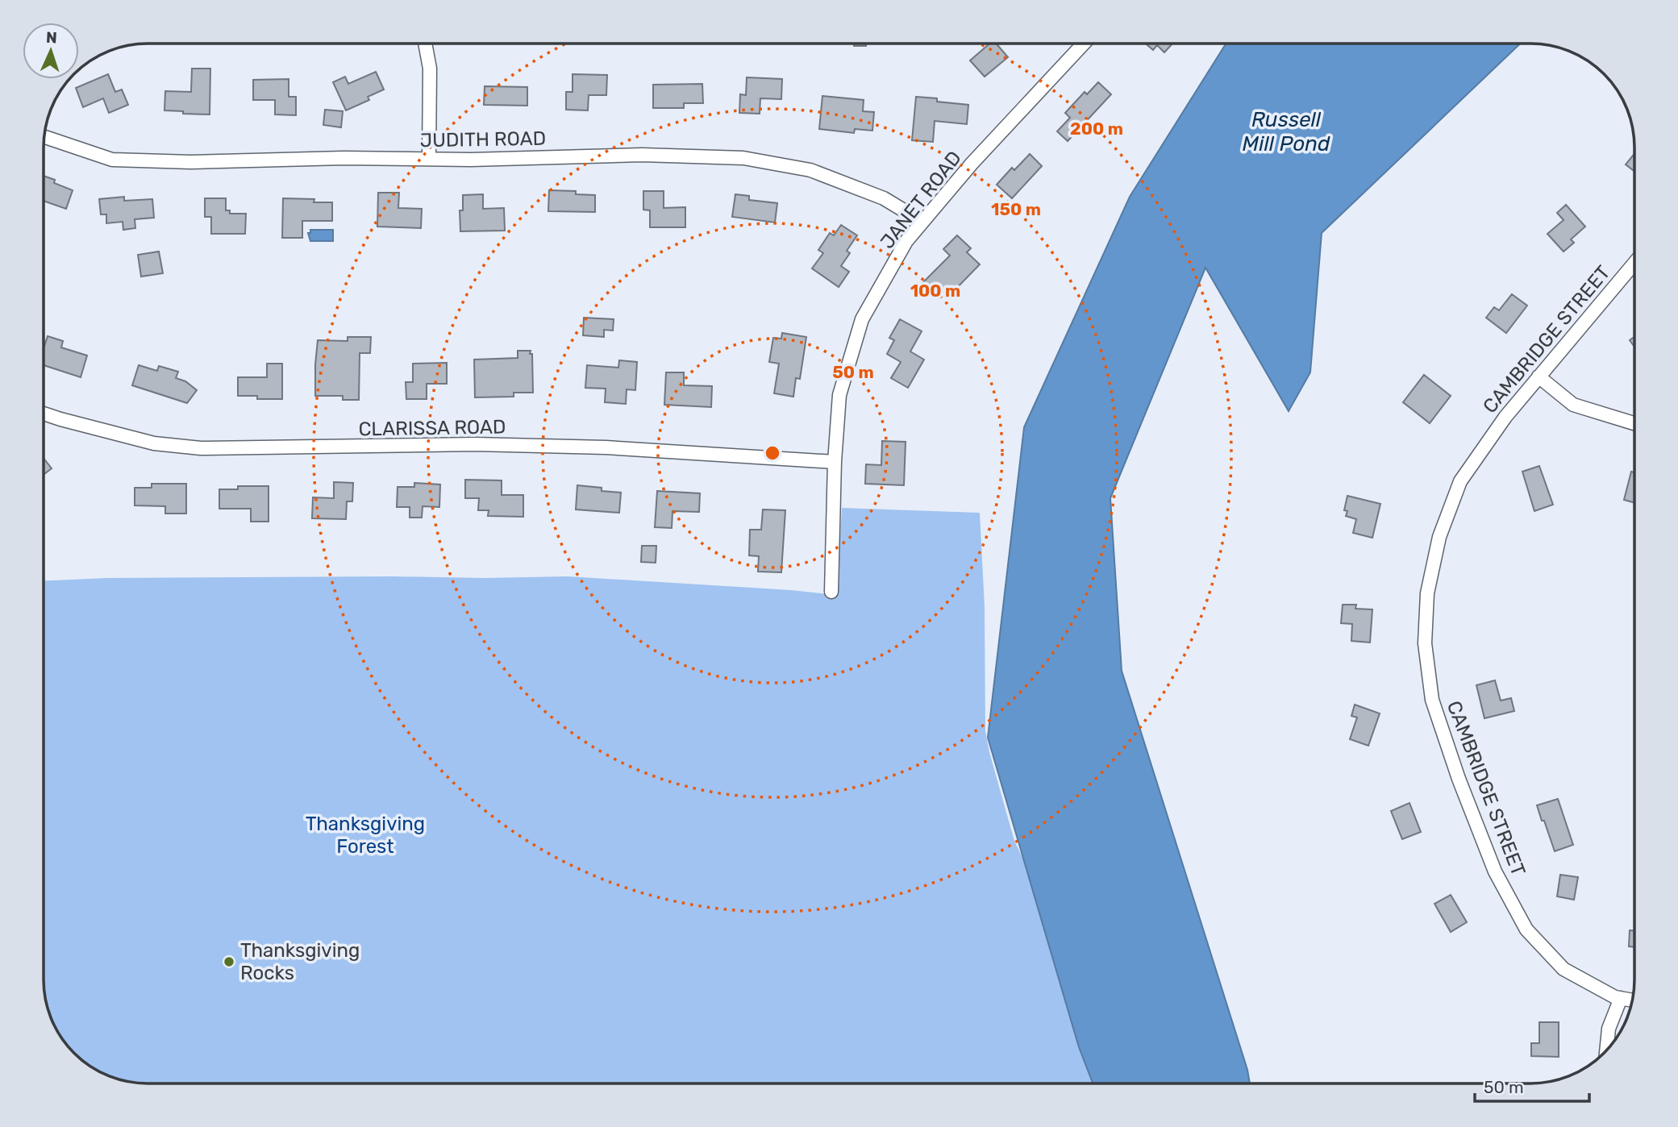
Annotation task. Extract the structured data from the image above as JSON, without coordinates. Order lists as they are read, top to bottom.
{
  "streets": {
    "street": [
      "JUDITH ROAD",
      "JANET ROAD",
      "CAMBRIDGE STREET",
      "CLARISSA ROAD"
    ]
  },
  "crossings": [
    ["JUDITH ROAD", "JANET ROAD"],
    ["JANET ROAD", "CLARISSA ROAD"]
  ],
  "water": ["Russell Mill Pond"],
  "parks": ["Thanksgiving Forest"],
  "places": ["Thanksgiving Rocks"],
  "scale_bar": "50 m",
  "north": "top",
  "rings": [
    "200 m",
    "150 m",
    "100 m",
    "50 m"
  ]
}
